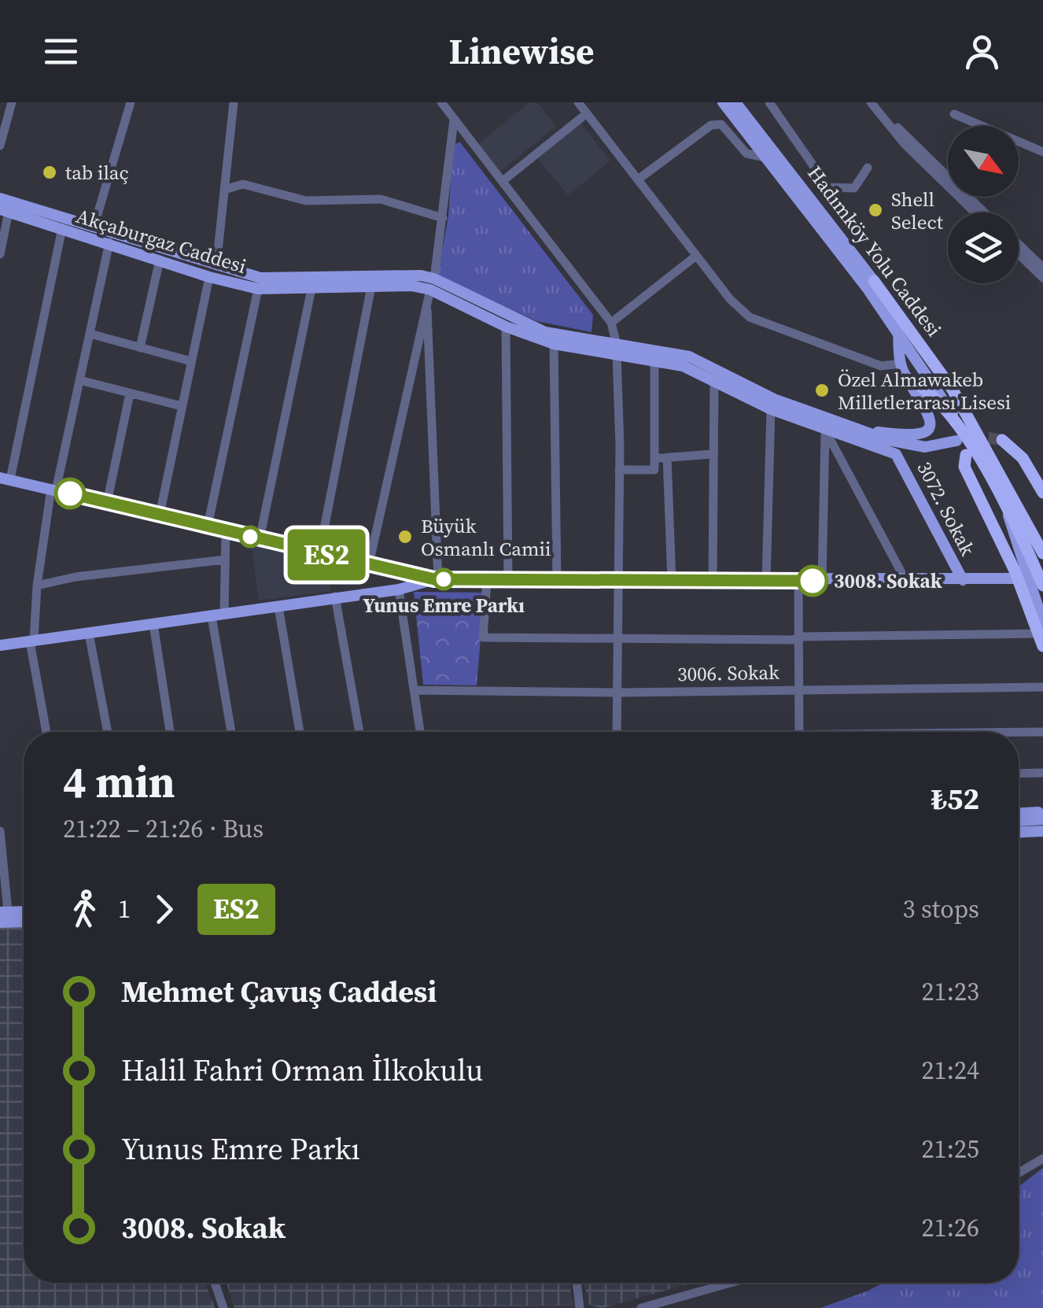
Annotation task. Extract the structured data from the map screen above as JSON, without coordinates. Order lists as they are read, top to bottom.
{
  "streets": {
    "highway": ["Hadımköy Yolu Caddesi"],
    "main road": ["Akçaburgaz Caddesi", "3072. Sokak"],
    "street": ["3006. Sokak"]
  },
  "crossings": [
    ["Akçaburgaz Caddesi", "3072. Sokak"]
  ],
  "places": [
    "tab ilaç",
    "Shell Select",
    "Özel Almawakeb Milletlerarası Lisesi",
    "Büyük Osmanlı Camii",
    "Yunus Emre Parkı",
    "3008. Sokak"
  ],
  "lines": ["bus line ES2"],
  "north": "bottom right",
  "page": {
    "header": "Linewise",
    "on_map": "ES2",
    "heading": ["4 min", "21:22 – 21:26 · Bus", "₺52"],
    "legs": ["1", "ES2", "3 stops"],
    "list": [
      {
        "name": "Mehmet Çavuş Caddesi",
        "value": "21:23"
      },
      {
        "name": "Halil Fahri Orman İlkokulu",
        "value": "21:24"
      },
      {
        "name": "Yunus Emre Parkı",
        "value": "21:25"
      },
      {
        "name": "3008. Sokak",
        "value": "21:26"
      }
    ]
  }
}
